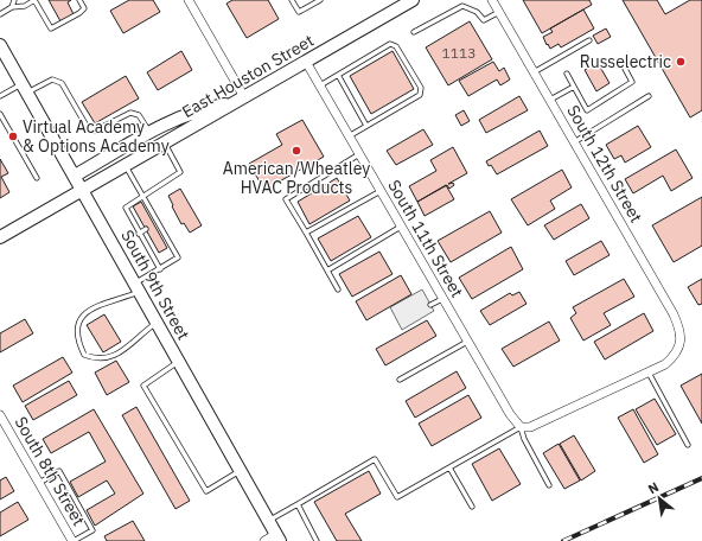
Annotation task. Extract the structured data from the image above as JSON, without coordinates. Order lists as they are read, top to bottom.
{
  "streets": {
    "street": [
      "East Houston Street",
      "South 12th Street",
      "South 11th Street",
      "South 9th Street",
      "South 8th Street"
    ]
  },
  "crossings": [
    ["East Houston Street", "South 11th Street"],
    ["East Houston Street", "South 9th Street"]
  ],
  "places": ["Russelectric", "Virtual Academy & Options Academy", "American/Wheatley HVAC Products"],
  "house_numbers": ["1113"],
  "north": "top left"
}
